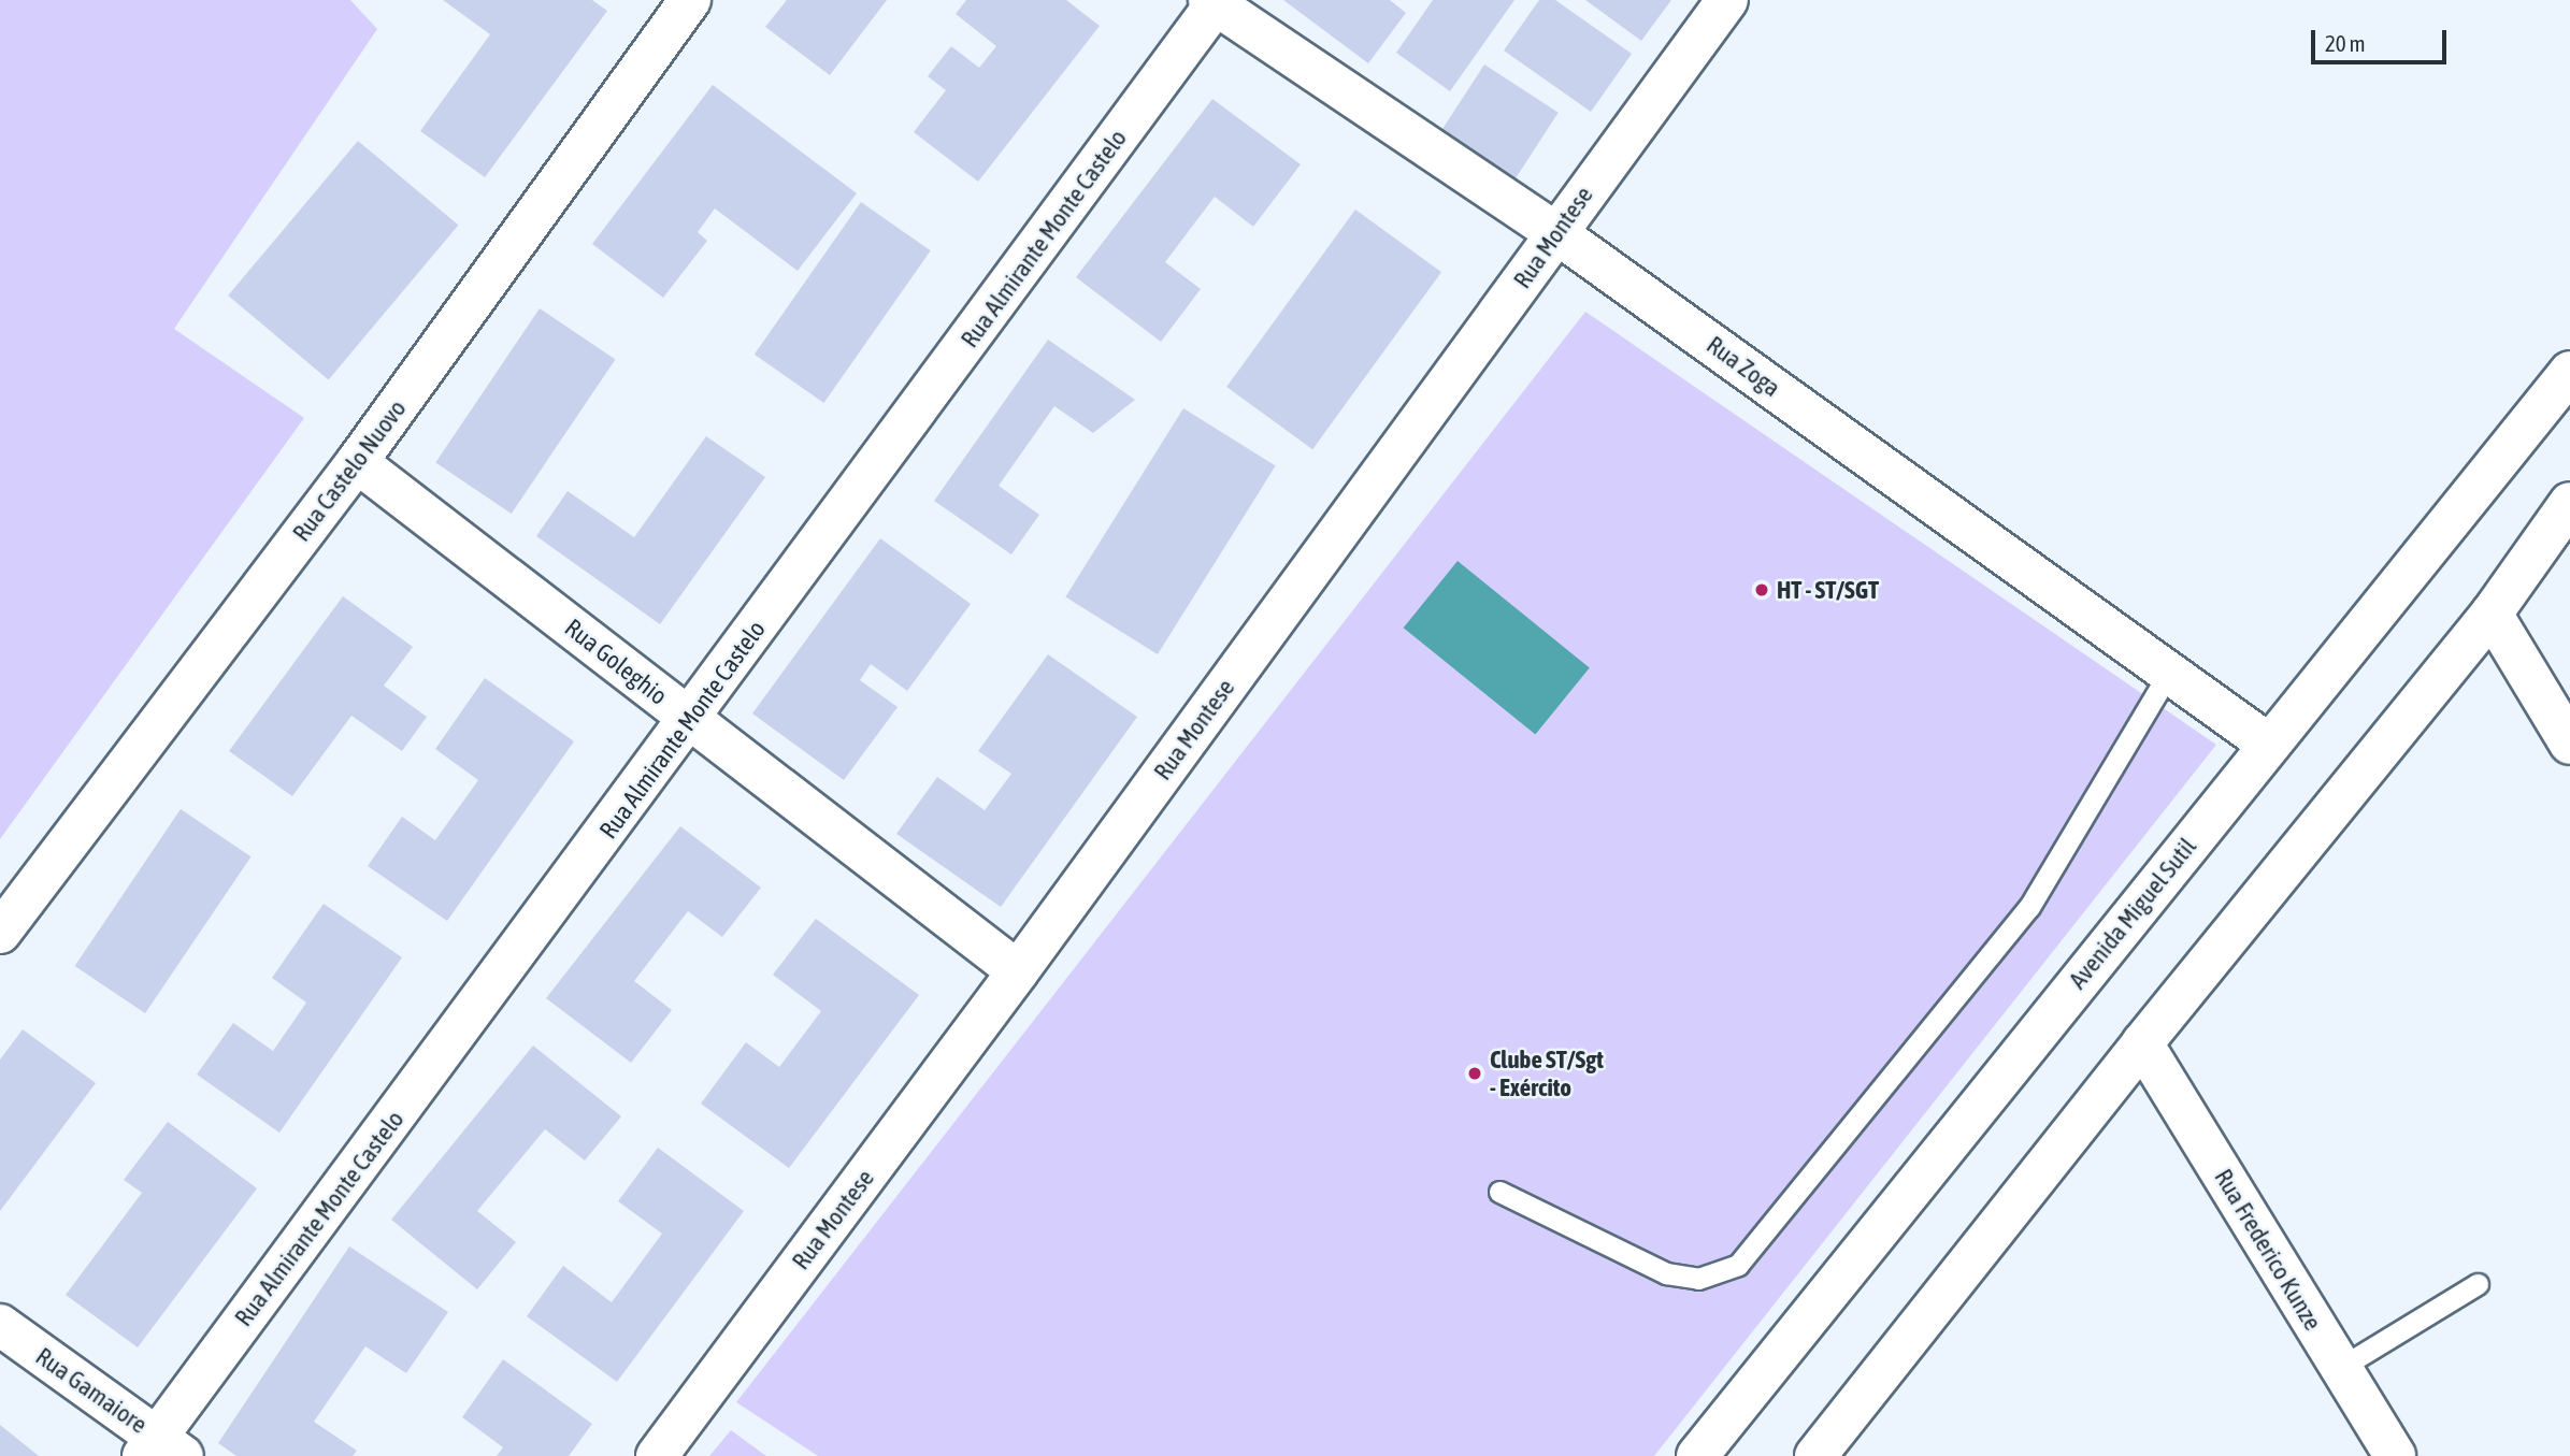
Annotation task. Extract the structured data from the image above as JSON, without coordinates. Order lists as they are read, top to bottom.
{
  "streets": {
    "main road": [
      "Rua Montese",
      "Rua Almirante Monte Castelo",
      "Rua Zoga",
      "Rua Castelo Nuovo",
      "Rua Goleghio",
      "Avenida Miguel Sutil",
      "Rua Frederico Kunze",
      "Rua Gamaiore"
    ]
  },
  "crossings": [
    ["Rua Montese", "Rua Zoga"],
    ["Rua Montese", "Rua Goleghio"],
    ["Rua Almirante Monte Castelo", "Rua Zoga"],
    ["Rua Almirante Monte Castelo", "Rua Goleghio"],
    ["Rua Almirante Monte Castelo", "Rua Gamaiore"],
    ["Rua Zoga", "Avenida Miguel Sutil"],
    ["Rua Castelo Nuovo", "Rua Goleghio"]
  ],
  "places": ["HT - ST/SGT", "Clube ST/Sgt - Exército"],
  "scale_bar": "20 m"
}
